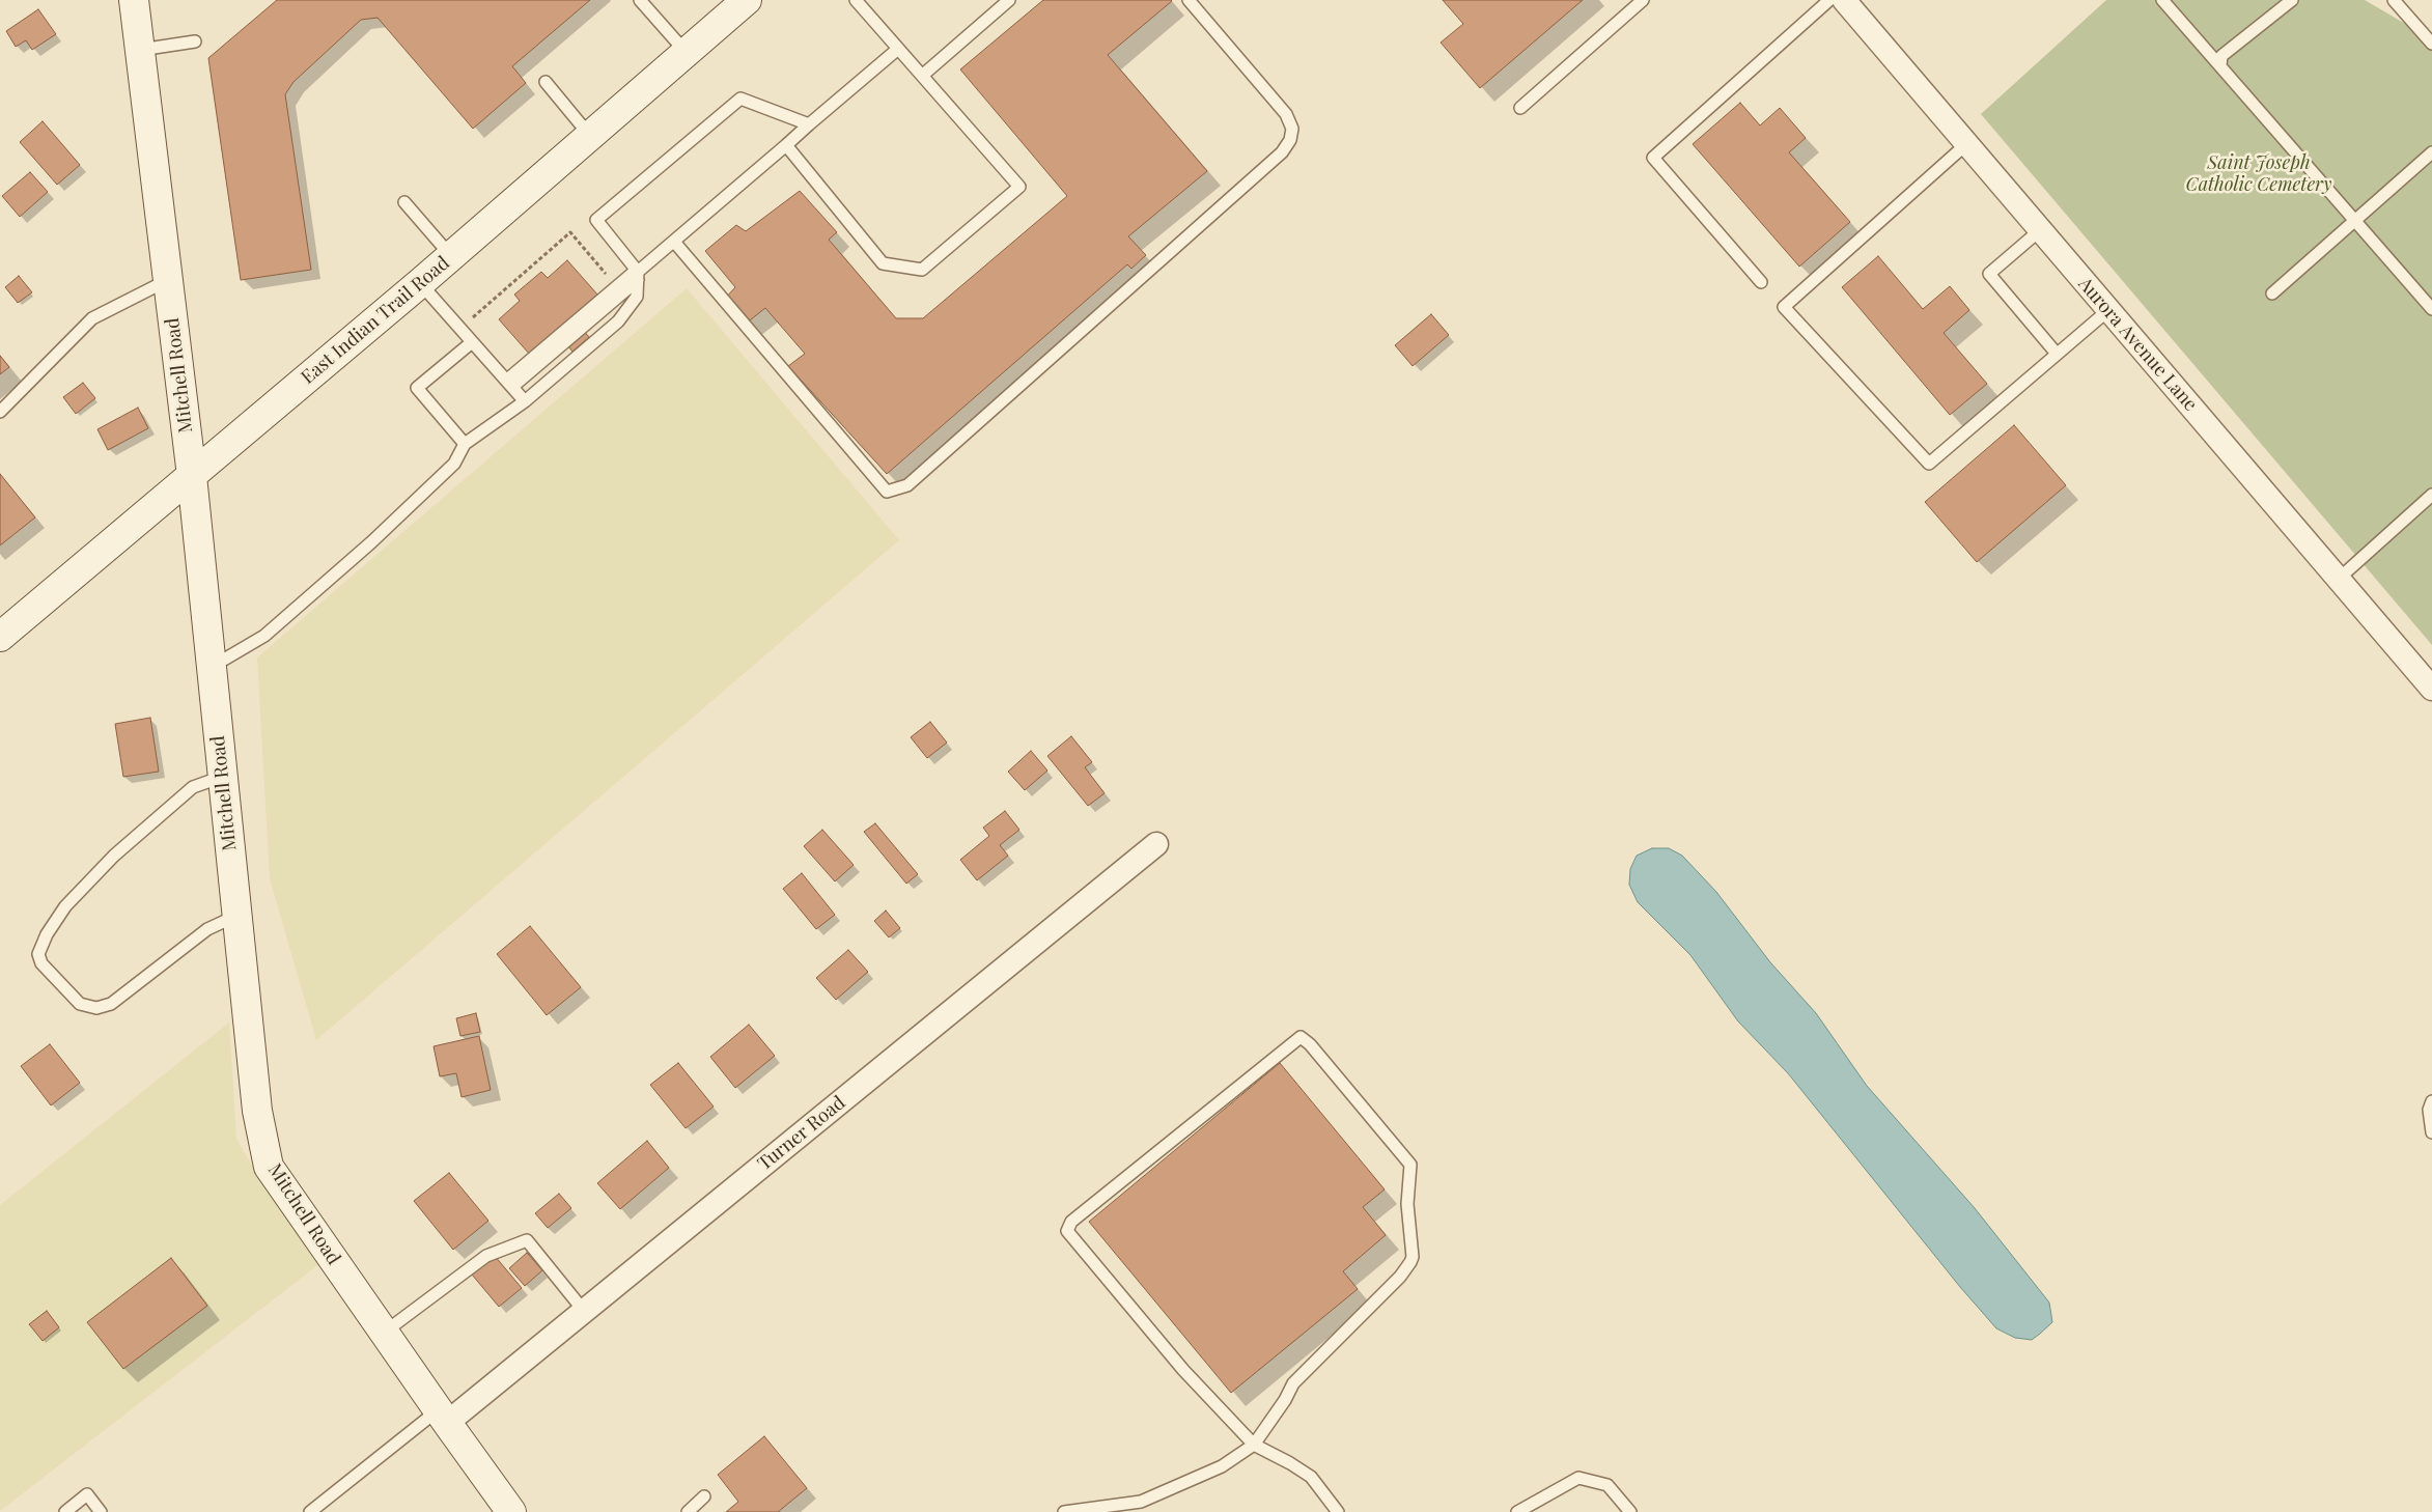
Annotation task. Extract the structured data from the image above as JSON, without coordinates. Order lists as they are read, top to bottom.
{
  "streets": {
    "street": [
      "East Indian Trail Road",
      "Aurora Avenue Lane",
      "Mitchell Road",
      "Turner Road"
    ]
  },
  "crossings": [
    ["East Indian Trail Road", "Mitchell Road"],
    ["Mitchell Road", "Turner Road"]
  ],
  "parks": ["Saint Joseph Catholic Cemetery"]
}
